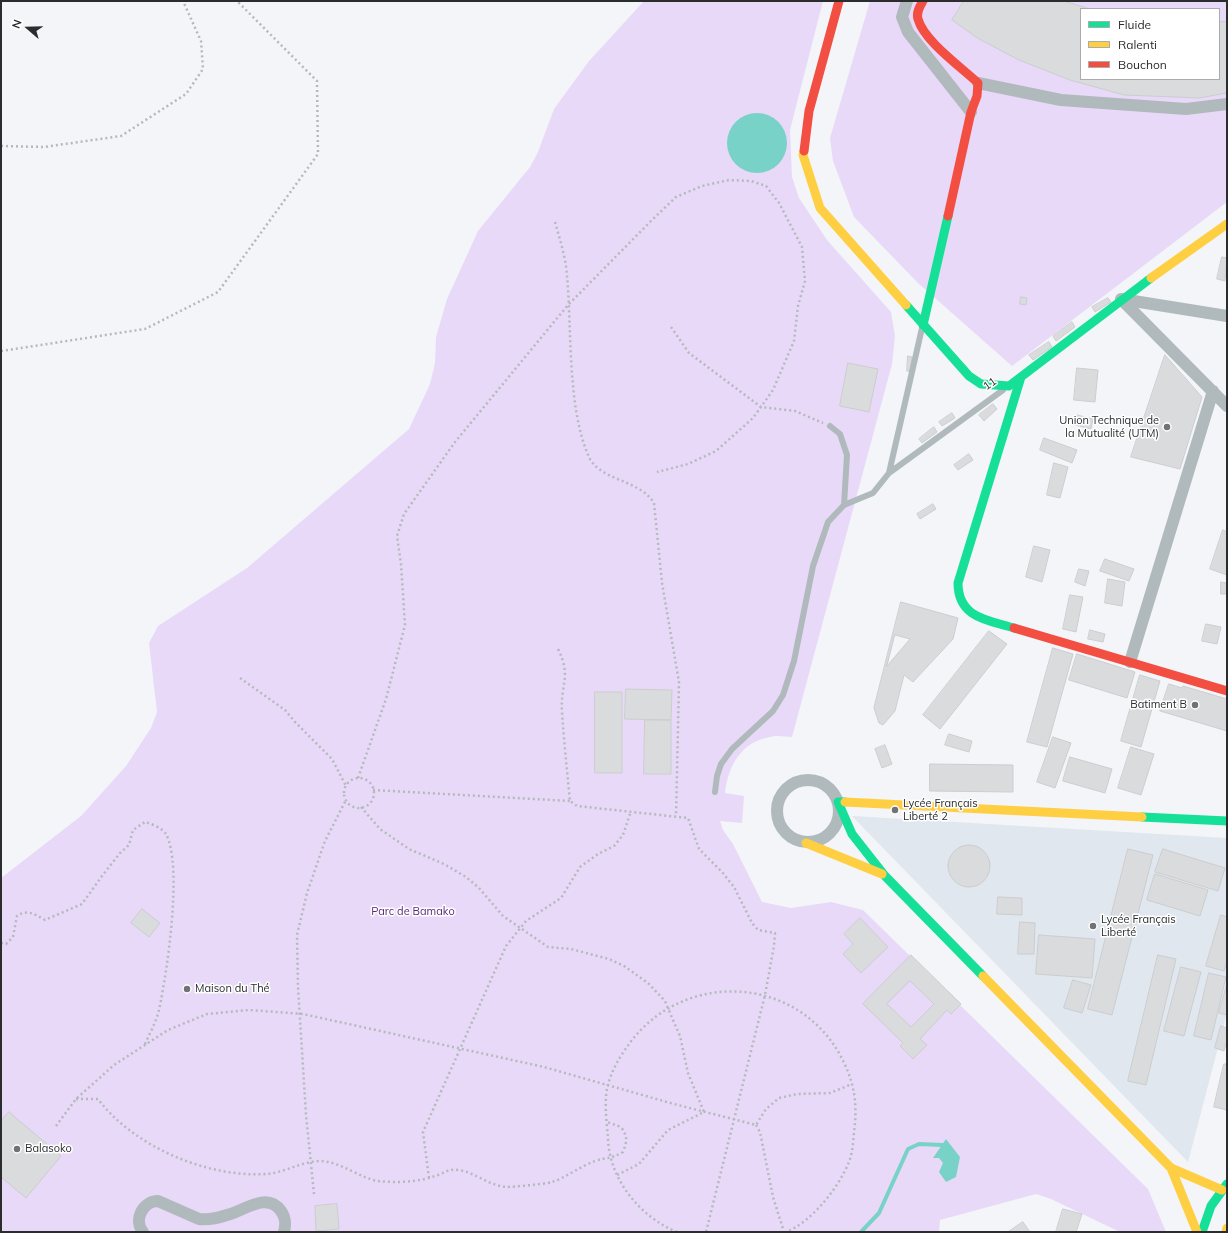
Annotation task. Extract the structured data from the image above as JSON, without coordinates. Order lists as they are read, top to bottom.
{
  "streets": {
    "main road": ["11"]
  },
  "parks": ["Parc de Bamako"],
  "places": [
    "Union Technique de la Mutualité (UTM)",
    "Batiment B",
    "Lycée Français Liberté 2",
    "Lycée Français Liberté",
    "Maison du Thé",
    "Balasoko"
  ],
  "legend": ["Fluide", "Ralenti", "Bouchon"],
  "north": "left"
}
